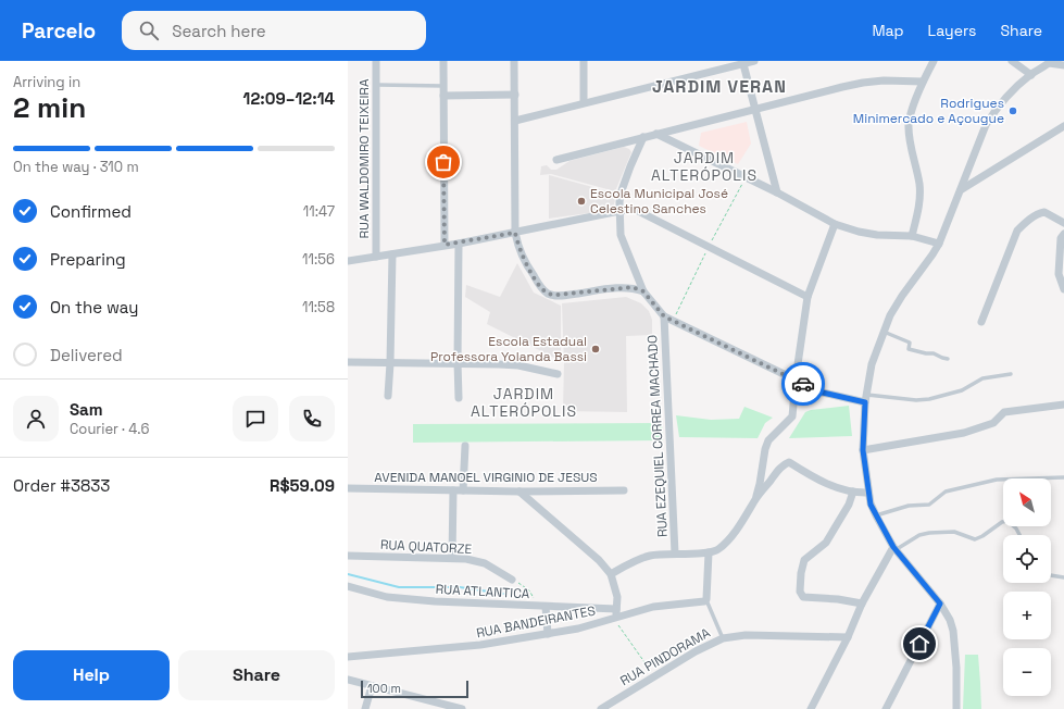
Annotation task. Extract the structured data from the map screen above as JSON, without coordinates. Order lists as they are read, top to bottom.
{
  "streets": {
    "street": [
      "RUA WALDOMIRO TEIXEIRA",
      "RUA EZEQUIEL CORREA MACHADO",
      "AVENIDA MANOEL VIRGINIO DE JESUS",
      "RUA QUATORZE",
      "RUA ATLANTICA",
      "RUA BANDEIRANTES",
      "RUA PINDORAMA"
    ]
  },
  "crossings": [
    ["RUA ATLANTICA", "RUA BANDEIRANTES"]
  ],
  "districts": ["JARDIM VERAN", "JARDIM ALTERÓPOLIS", "JARDIM ALTERÓPOLIS"],
  "places": ["Rodrigues Minimercado e Açougue", "Escola Municipal José Celestino Sanches", "Escola Estadual Professora Yolanda Bassi"],
  "scale_bar": "100 m",
  "north": "top left",
  "page": {
    "header": "Parcelo",
    "search": "Search here",
    "nav": ["Map", "Layers", "Share"],
    "heading": ["2 min", "Arriving in", "12:09–12:14"],
    "panel": [
      "Sam",
      "Courier · 4.6",
      "Order #3833",
      "R$59.09"
    ],
    "bar": "On the way · 310 m",
    "list": [
      ["Confirmed", "11:47"],
      ["Preparing", "11:56"],
      ["On the way", "11:58"],
      "Delivered"
    ],
    "map_buttons": ["+", "−"],
    "buttons": ["Help", "Share"],
    "scale": "100 m"
  }
}
